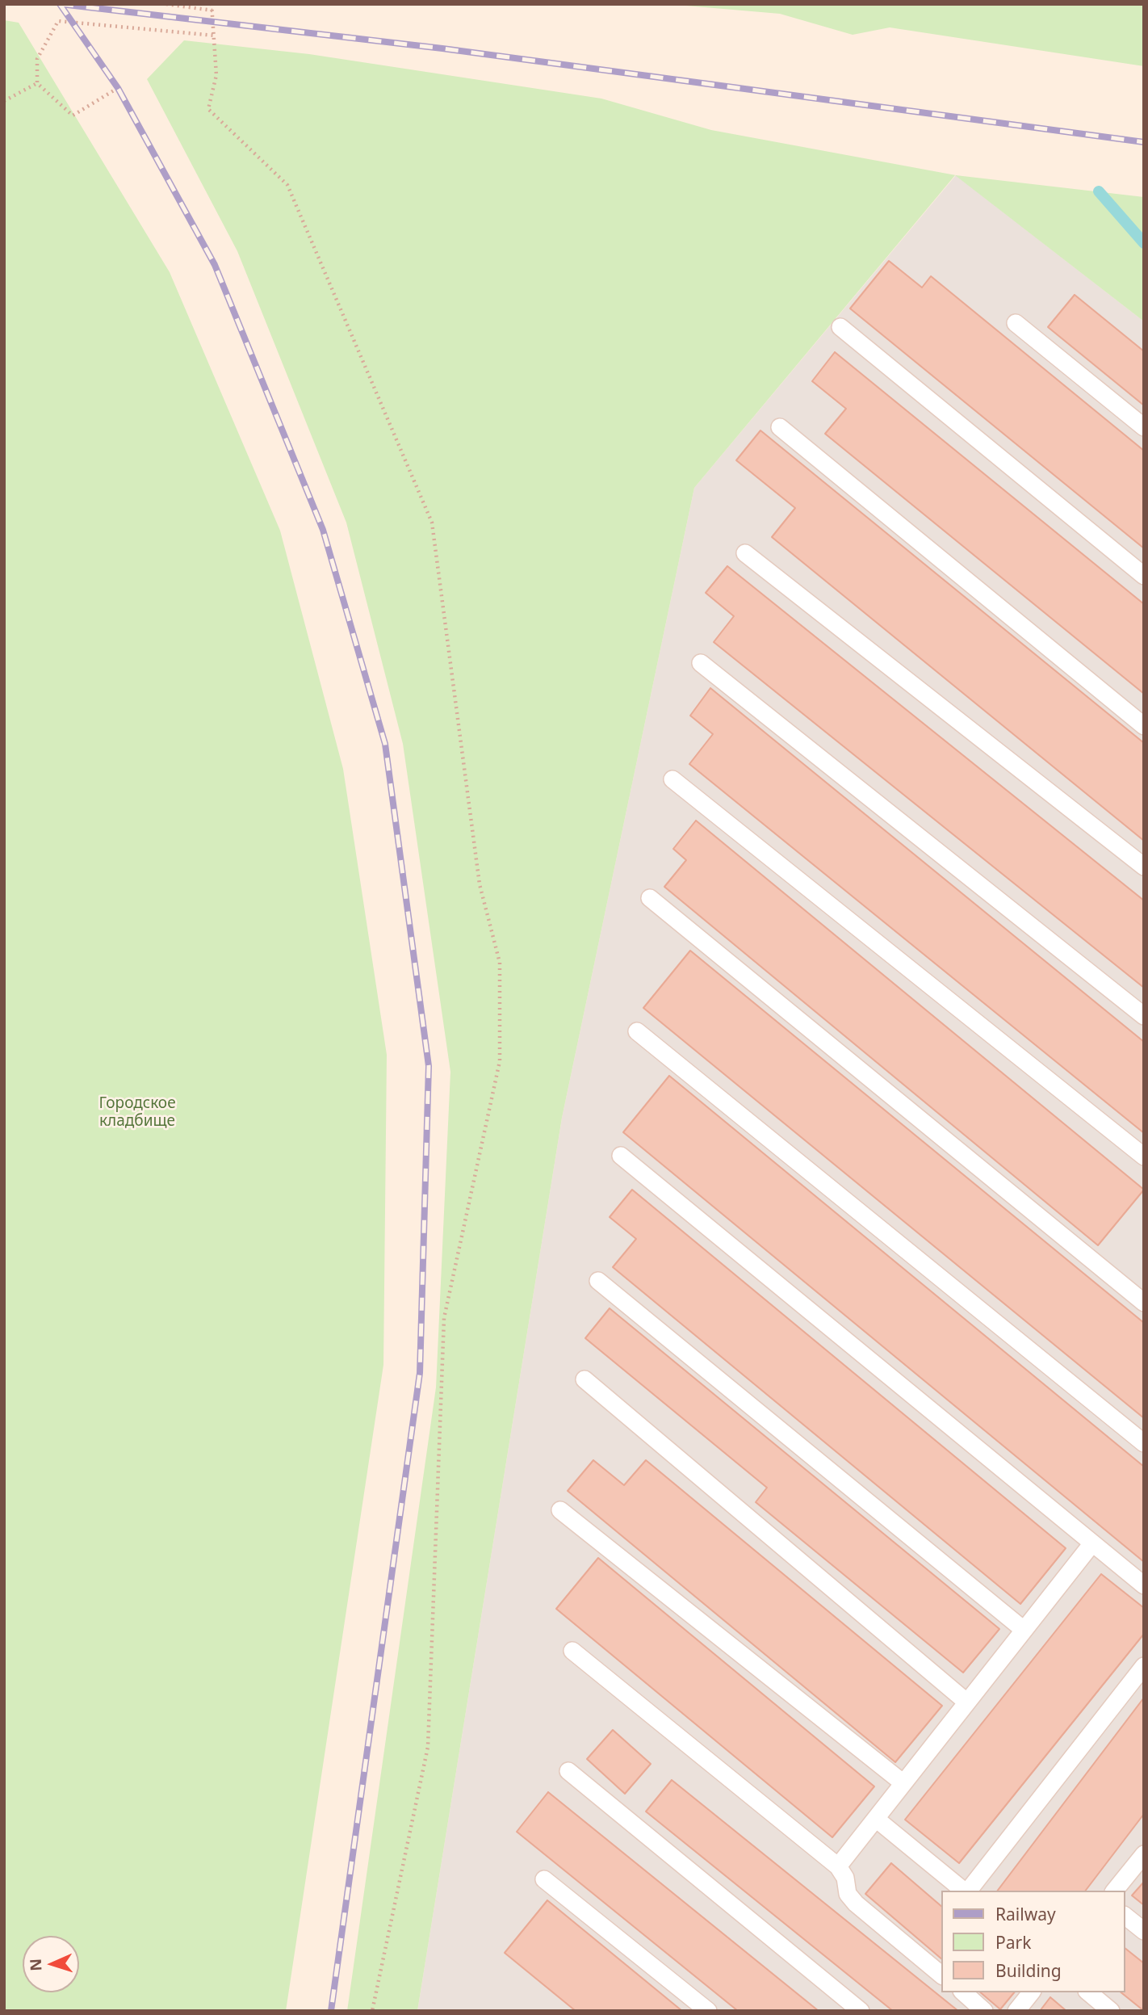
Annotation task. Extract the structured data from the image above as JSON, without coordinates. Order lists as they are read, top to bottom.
{
  "parks": ["Городское кладбище"],
  "legend": ["Railway", "Park", "Building"],
  "north": "left"
}
